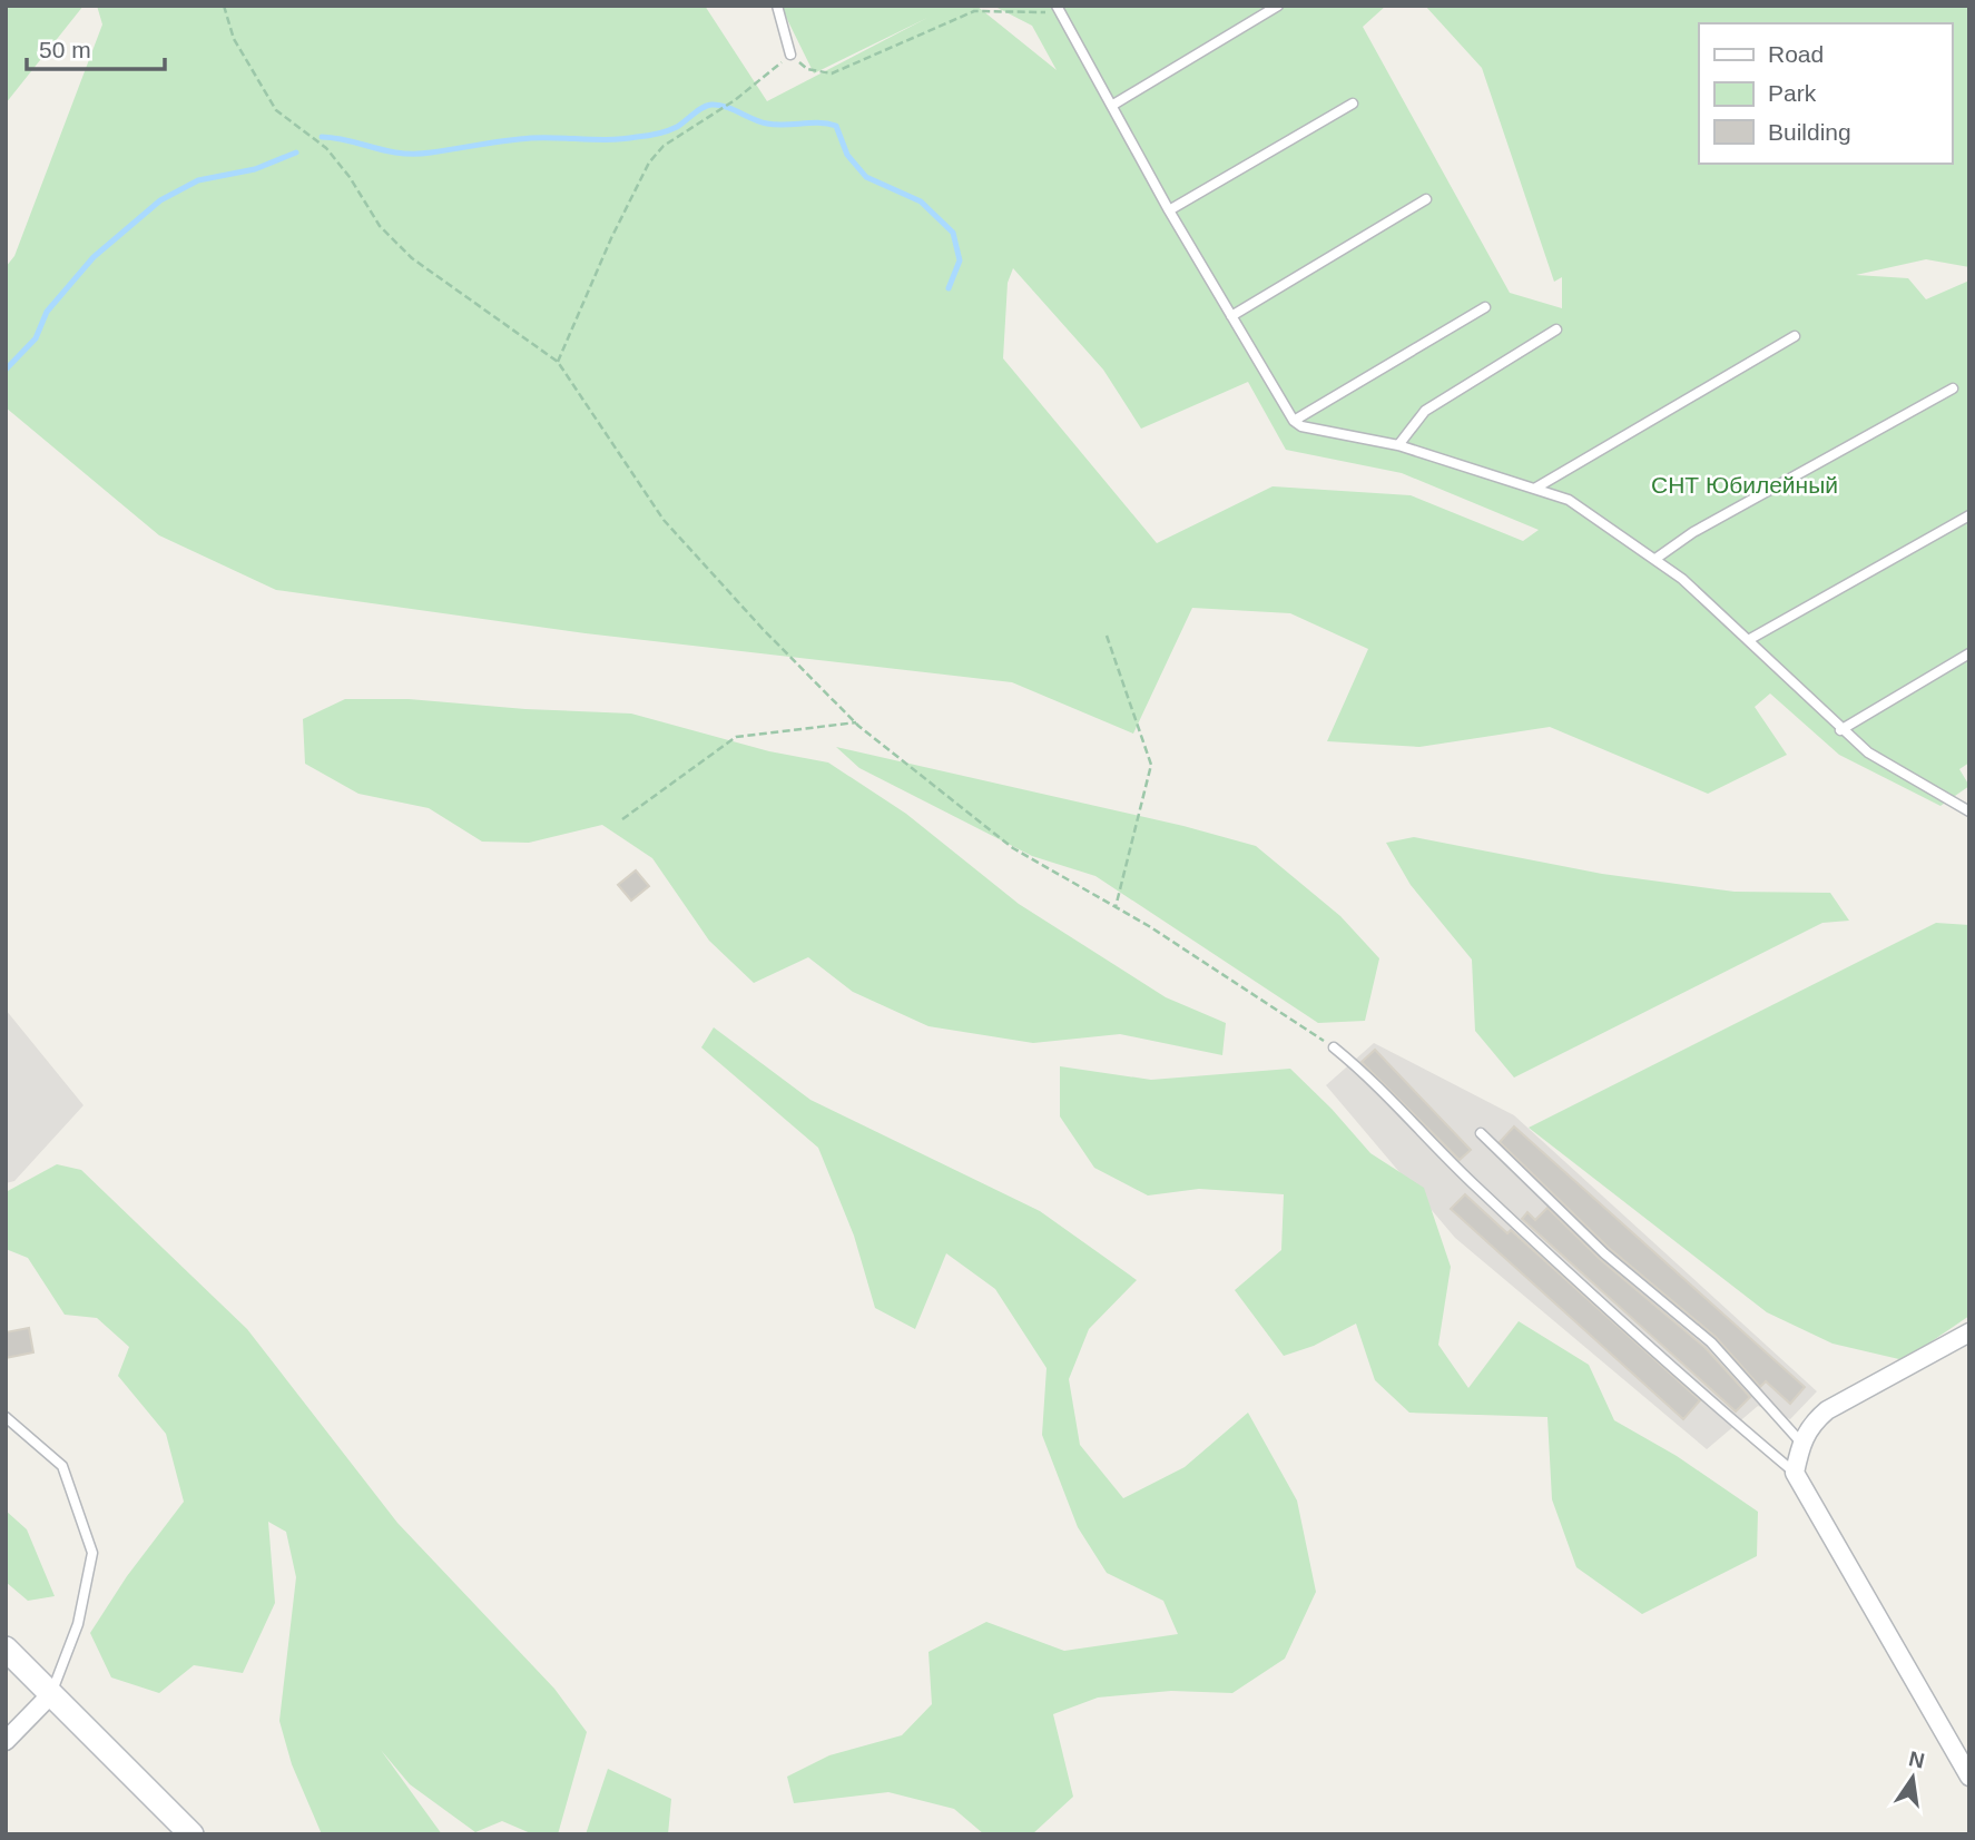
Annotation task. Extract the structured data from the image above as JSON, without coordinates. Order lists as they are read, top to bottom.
{
  "parks": ["СНТ Юбилейный"],
  "legend": ["Road", "Park", "Building"],
  "scale_bar": "50 m",
  "north": "top"
}
